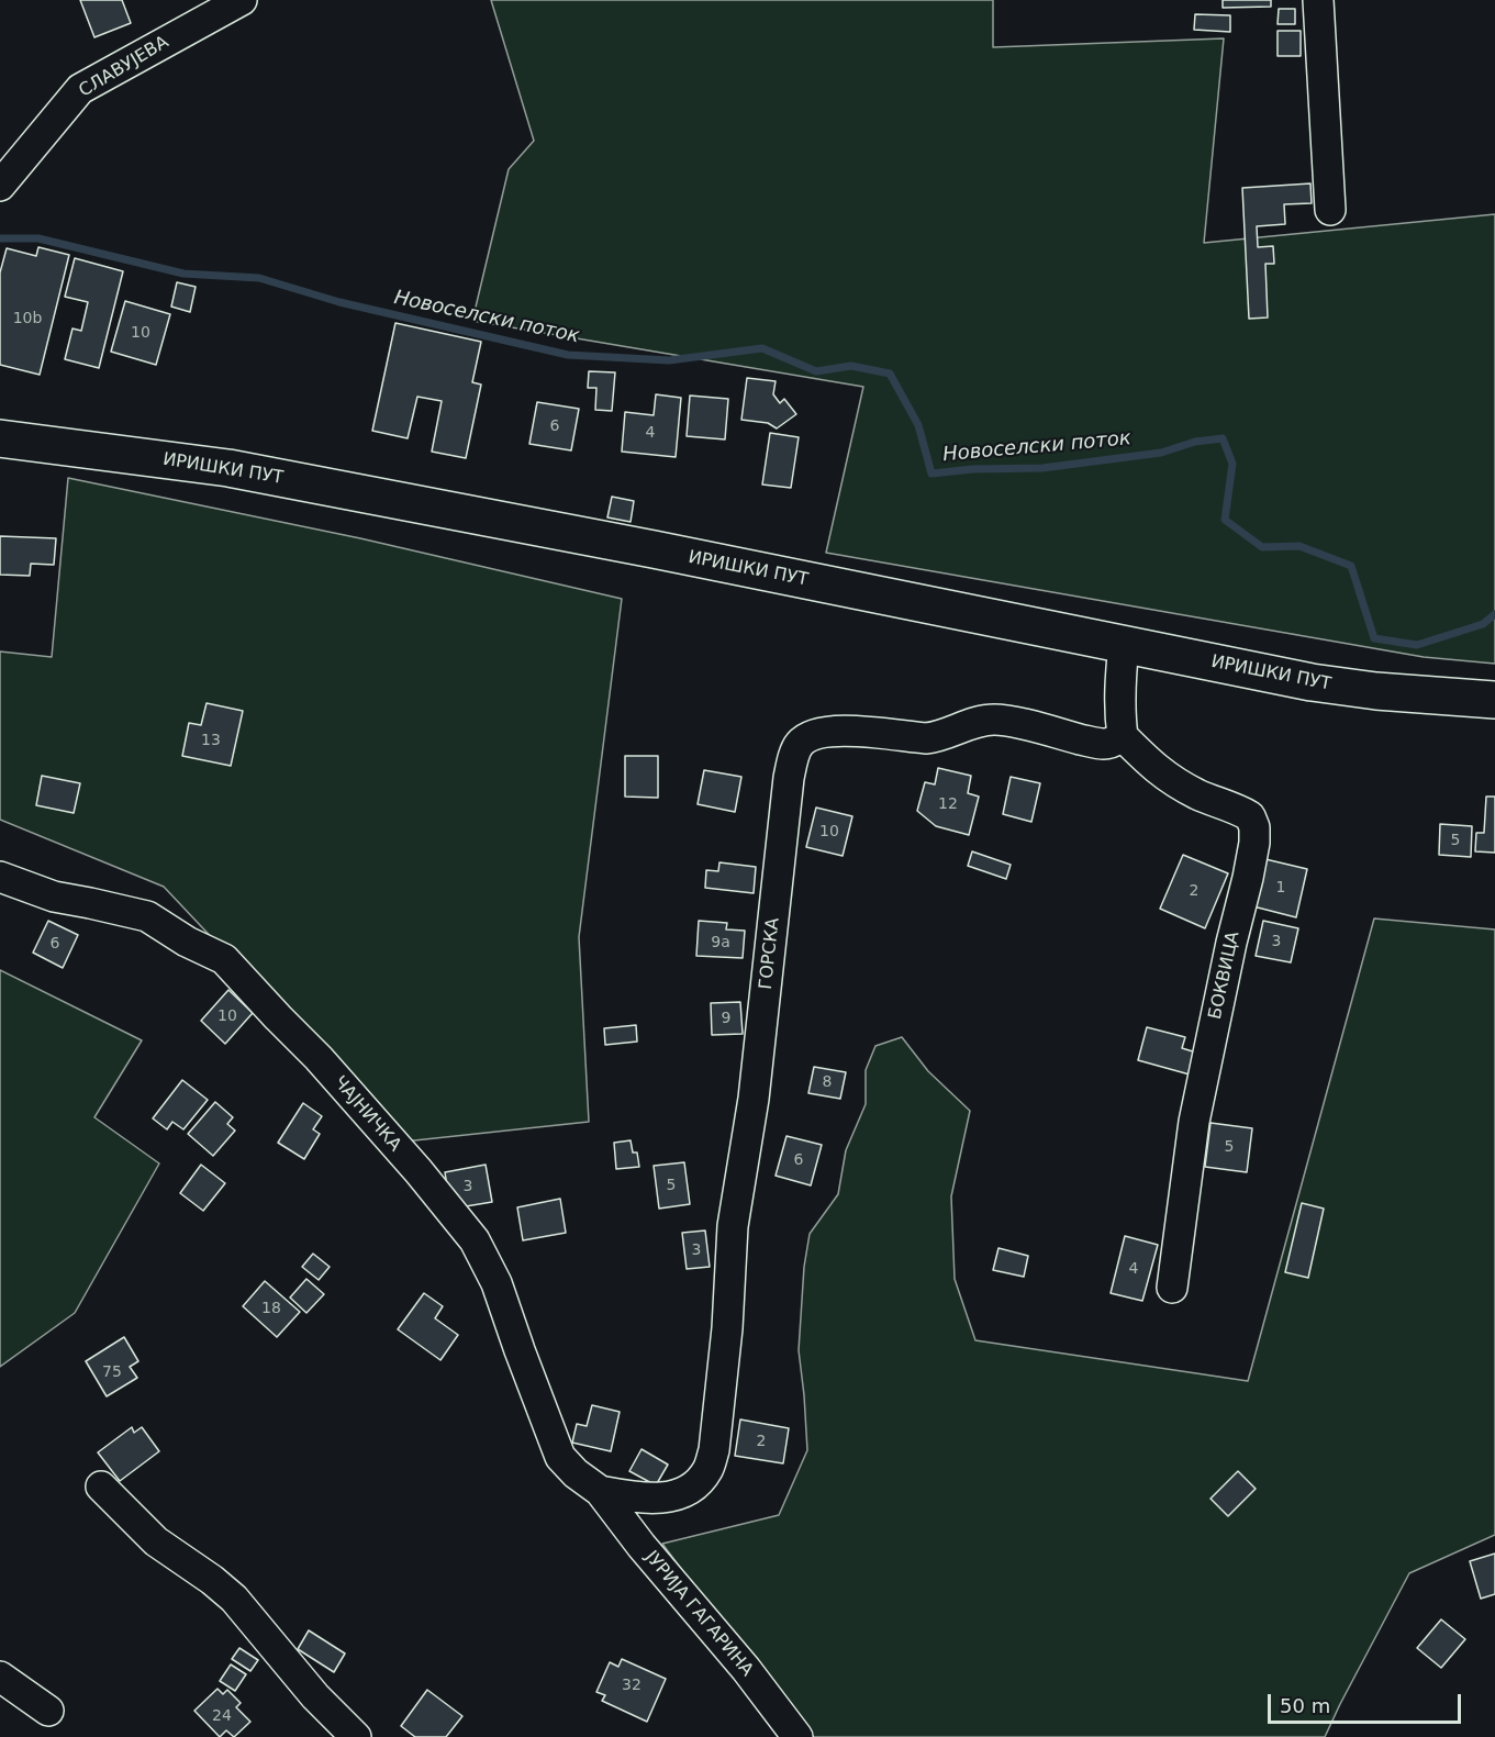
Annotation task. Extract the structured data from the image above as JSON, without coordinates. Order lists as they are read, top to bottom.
{
  "streets": {
    "main road": ["ИРИШКИ ПУТ"],
    "street": [
      "СЛАВУЈЕВА",
      "ГОРСКА",
      "БОКВИЦА",
      "ЧАЈНИЧКА",
      "ЈУРИЈА ГАГАРИНА"
    ]
  },
  "crossings": [
    ["ГОРСКА", "БОКВИЦА"],
    ["ГОРСКА", "ЧАЈНИЧКА"],
    ["ГОРСКА", "ЈУРИЈА ГАГАРИНА"],
    ["ЧАЈНИЧКА", "ЈУРИЈА ГАГАРИНА"]
  ],
  "water": ["Новоселски поток"],
  "house_numbers": [
    "10b",
    "10",
    "6",
    "4",
    "13",
    "12",
    "10",
    "5",
    "1",
    "2",
    "3",
    "9a",
    "6",
    "10",
    "9",
    "8",
    "5",
    "6",
    "5",
    "3",
    "3",
    "4",
    "18",
    "75",
    "2",
    "32",
    "24"
  ],
  "scale_bar": "50 m"
}
